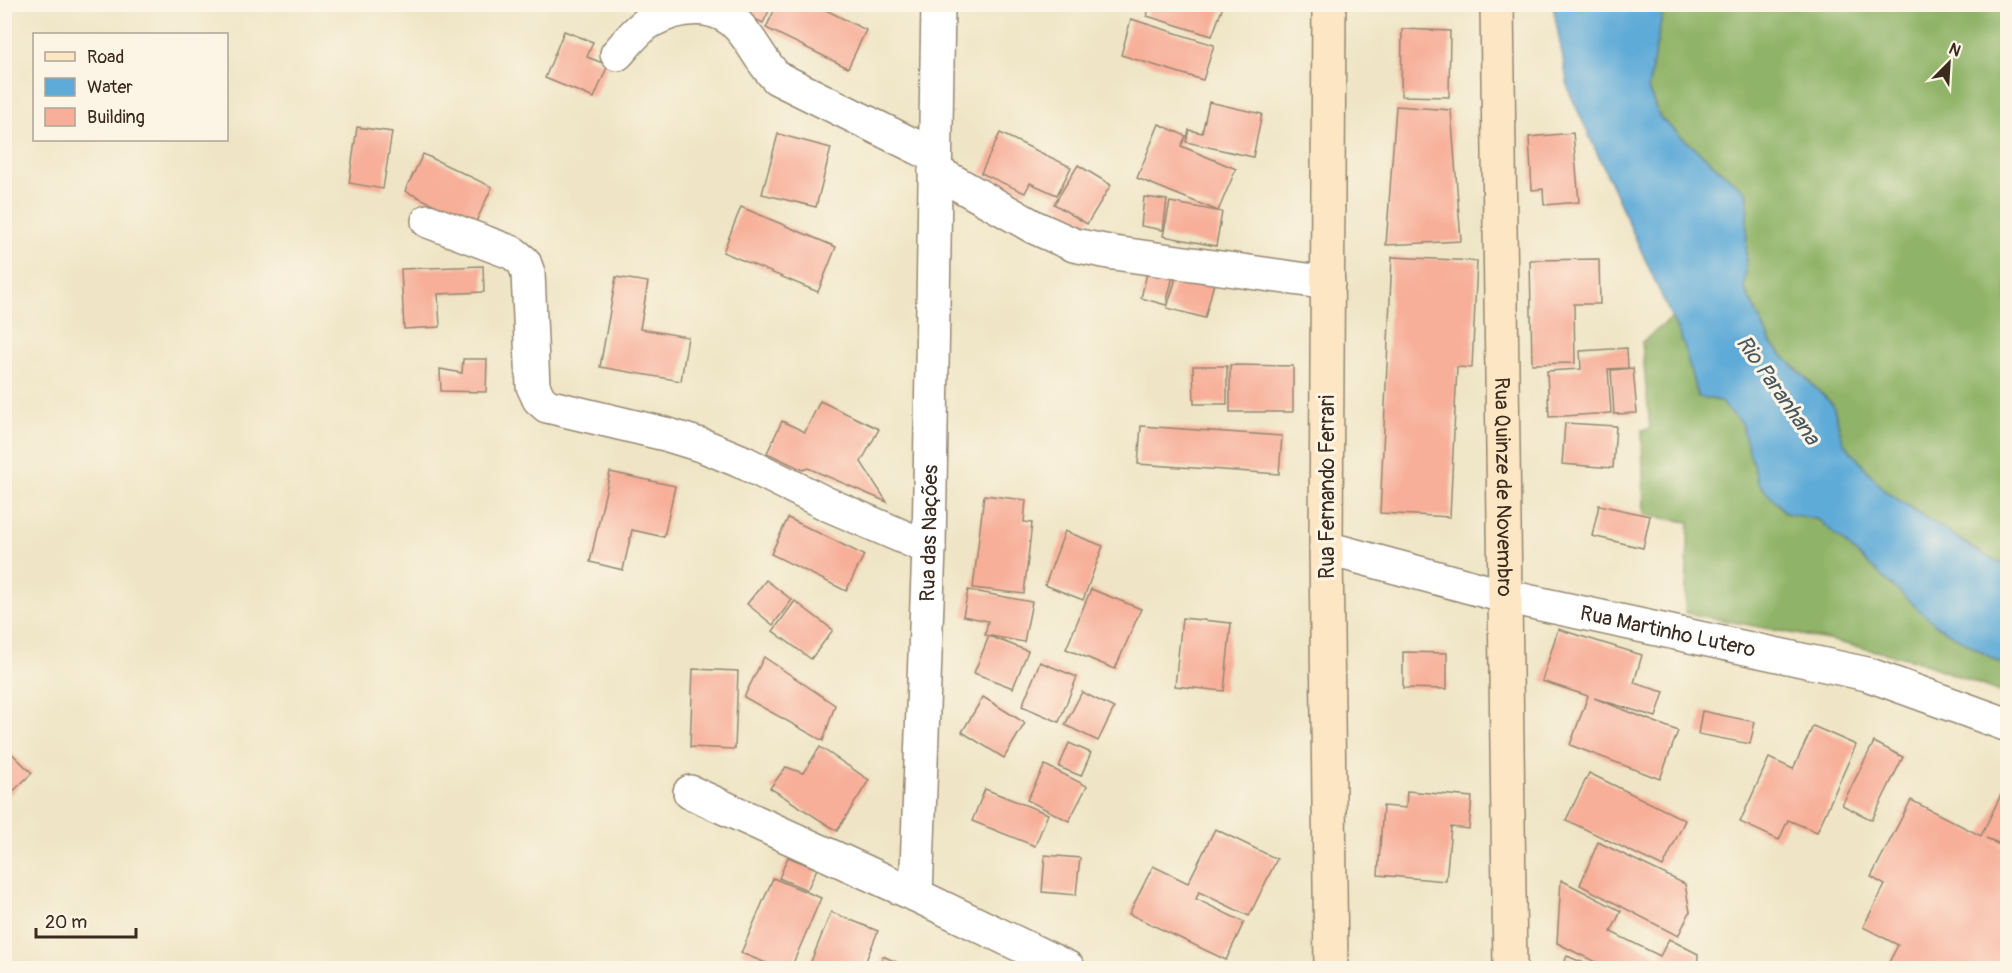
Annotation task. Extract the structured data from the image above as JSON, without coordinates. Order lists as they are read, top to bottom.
{
  "streets": {
    "main road": ["Rua Fernando Ferrari", "Rua Quinze de Novembro"],
    "street": ["Rua das Nações", "Rua Martinho Lutero"]
  },
  "crossings": [
    ["Rua Fernando Ferrari", "Rua Martinho Lutero"],
    ["Rua Quinze de Novembro", "Rua Martinho Lutero"]
  ],
  "water": ["Rio Paranhana"],
  "legend": ["Road", "Water", "Building"],
  "scale_bar": "20 m",
  "north": "top right"
}
